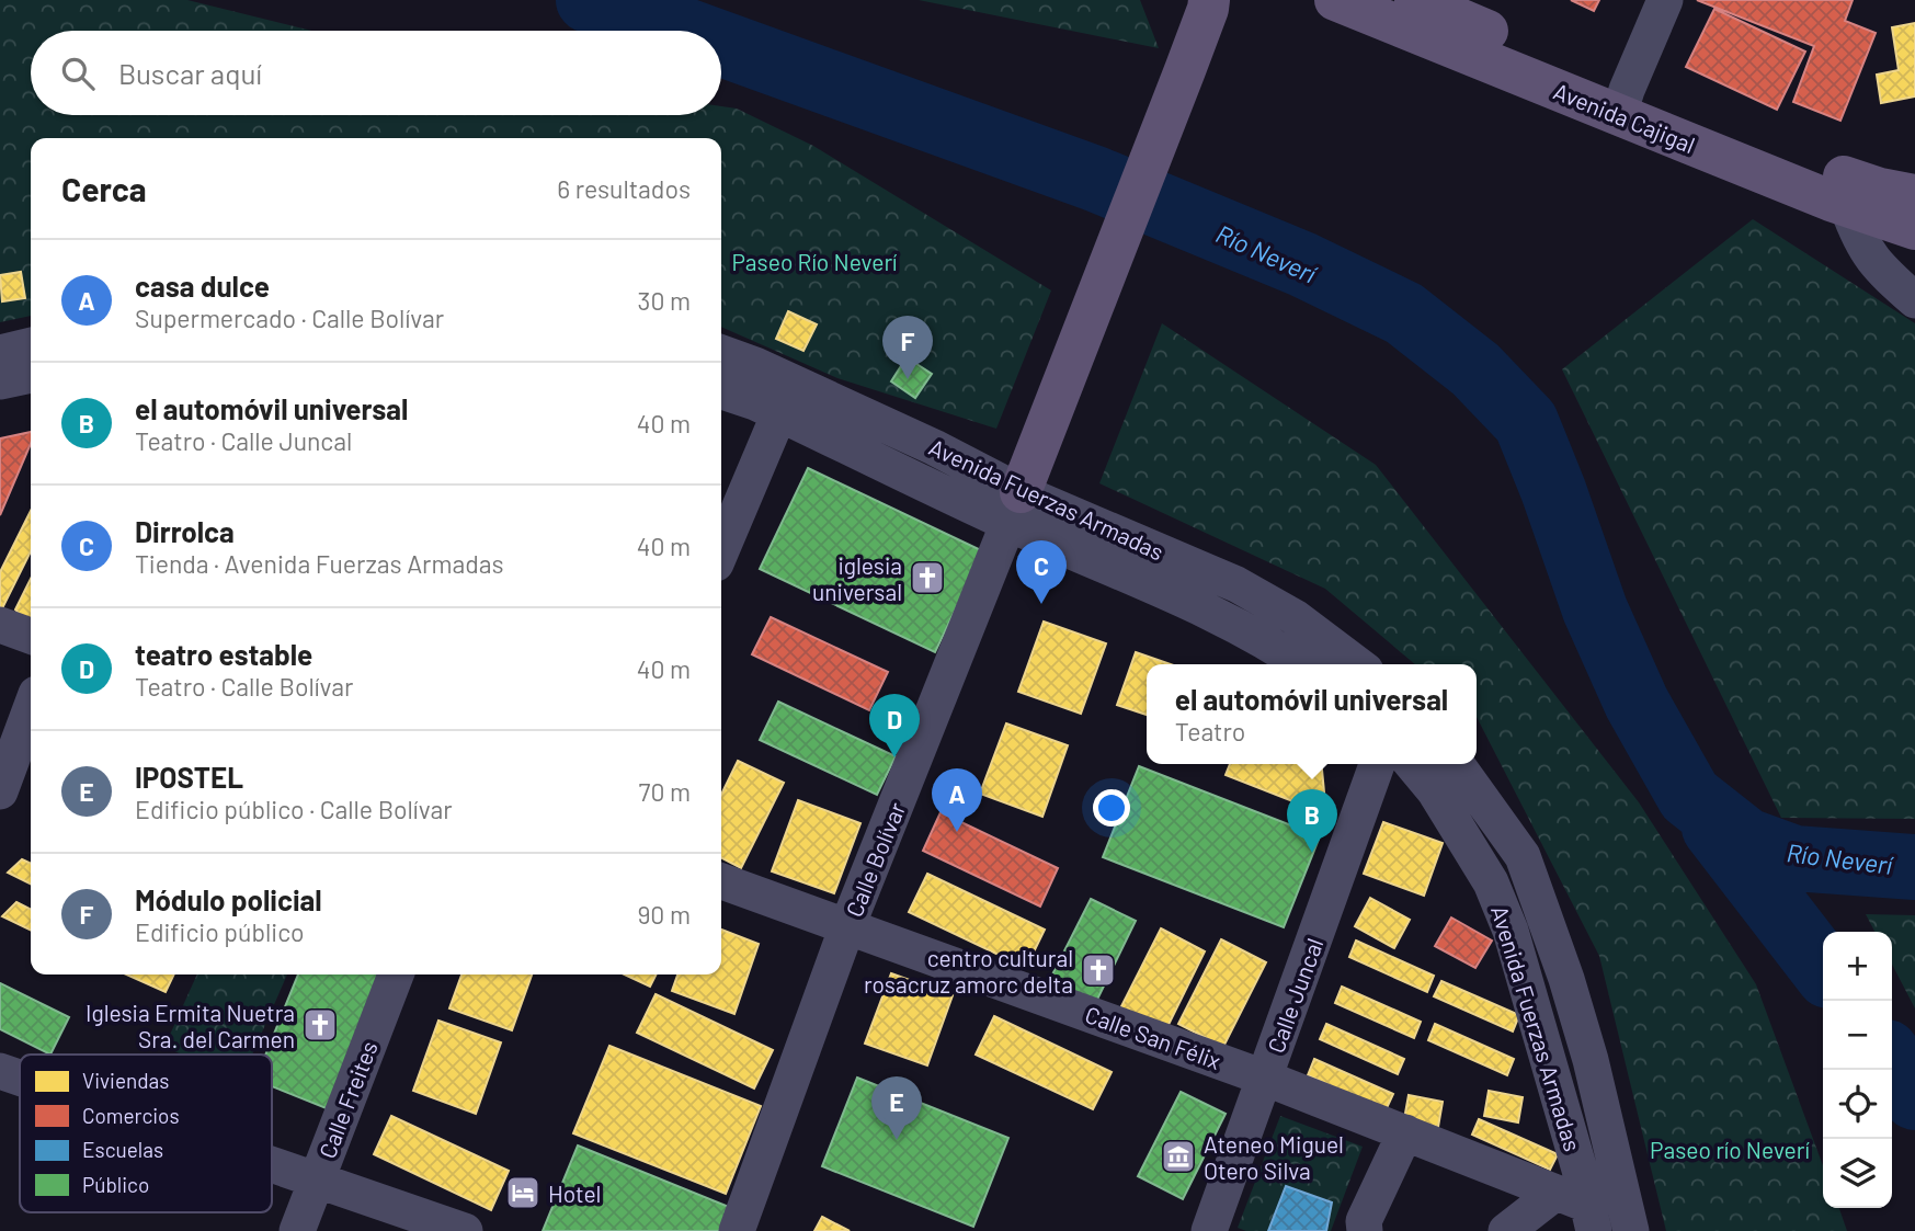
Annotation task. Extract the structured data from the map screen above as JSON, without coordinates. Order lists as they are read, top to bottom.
{
  "streets": {
    "main road": ["Avenida Cajigal"],
    "street": [
      "Avenida Fuerzas Armadas",
      "Calle Bolívar",
      "Calle Juncal",
      "Calle San Félix",
      "Calle Freites"
    ]
  },
  "crossings": [
    ["Avenida Fuerzas Armadas", "Calle Bolívar"],
    ["Avenida Fuerzas Armadas", "Calle San Félix"],
    ["Calle Bolívar", "Calle San Félix"],
    ["Calle Juncal", "Calle San Félix"]
  ],
  "water": ["Río Neverí"],
  "parks": ["Paseo Río Neverí", "Paseo río Neverí"],
  "places": {
    "church": ["iglesia universal", "centro cultural rosacruz amorc delta", "Iglesia Ermita Nuetra Sra. del Carmen"],
    "museum": ["Ateneo Miguel Otero Silva"],
    "hotel": ["Hotel"]
  },
  "legend": [
    "Viviendas",
    "Comercios",
    "Escuelas",
    "Público"
  ],
  "page": {
    "search": "Buscar aquí",
    "heading": ["Cerca", "6 resultados"],
    "list": [
      {
        "mark": "A",
        "name": "casa dulce",
        "note": "Supermercado · Calle Bolívar",
        "value": "30 m"
      },
      {
        "mark": "B",
        "name": "el automóvil universal",
        "note": "Teatro · Calle Juncal",
        "value": "40 m"
      },
      {
        "mark": "C",
        "name": "Dirrolca",
        "note": "Tienda · Avenida Fuerzas Armadas",
        "value": "40 m"
      },
      {
        "mark": "D",
        "name": "teatro estable",
        "note": "Teatro · Calle Bolívar",
        "value": "40 m"
      },
      {
        "mark": "E",
        "name": "IPOSTEL",
        "note": "Edificio público · Calle Bolívar",
        "value": "70 m"
      },
      {
        "mark": "F",
        "name": "Módulo policial",
        "note": "Edificio público",
        "value": "90 m"
      }
    ],
    "pins": [
      "F",
      "C",
      "D",
      "A",
      "B",
      "E"
    ],
    "popup": ["el automóvil universal", "Teatro"],
    "map_buttons": ["+", "−"]
  }
}
